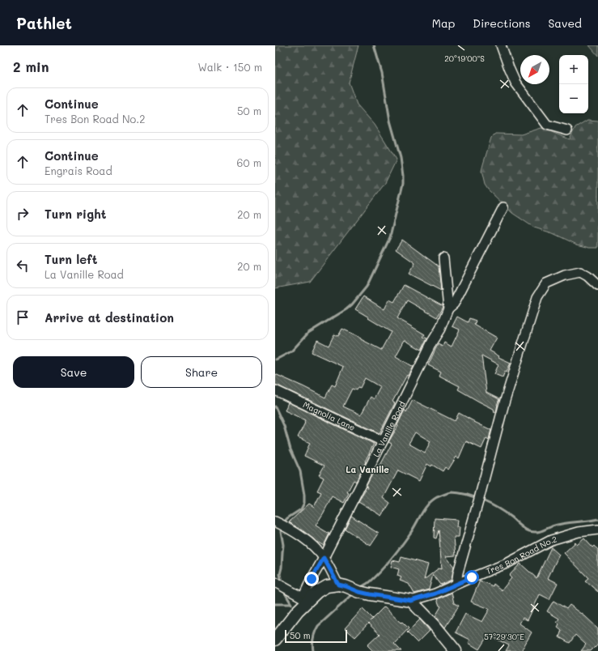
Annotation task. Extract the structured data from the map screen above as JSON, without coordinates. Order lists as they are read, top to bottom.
{
  "streets": {
    "street": ["Magnolia Lane", "La Vanille Road", "Tres Bon Road No.2"]
  },
  "crossings": [
    ["Magnolia Lane", "La Vanille Road"]
  ],
  "districts": ["La Vanille"],
  "scale_bar": "50 m",
  "north": "bottom left",
  "page": {
    "header": "Pathlet",
    "nav": ["Map", "Directions", "Saved"],
    "heading": ["2 min", "Walk · 150 m"],
    "map_buttons": ["+", "−"],
    "list": [
      ["Continue", "Tres Bon Road No.2", "50 m"],
      ["Continue", "Engrais Road", "60 m"],
      ["Turn right", "20 m"],
      ["Turn left", "La Vanille Road", "20 m"],
      "Arrive at destination"
    ],
    "buttons": ["Save", "Share"],
    "scale": "50 m"
  },
  "coordinates": ["20°19'00\"S", "57°29'30\"E"]
}
